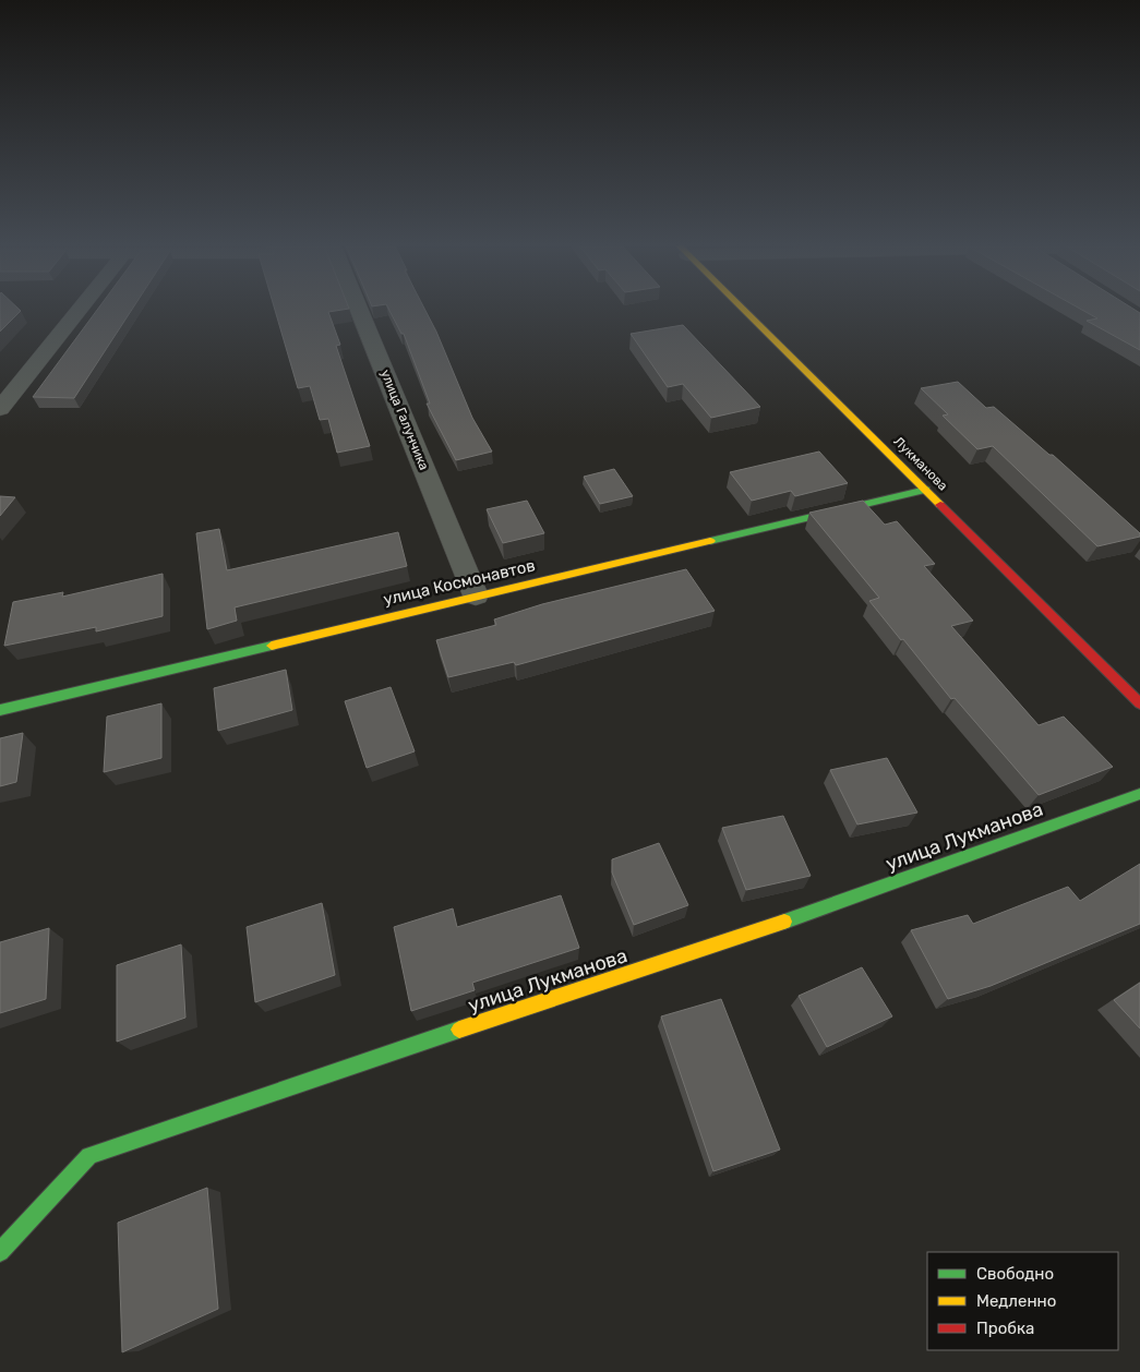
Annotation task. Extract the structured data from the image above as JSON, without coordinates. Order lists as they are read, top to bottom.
{
  "streets": {
    "street": [
      "улица Галунчика",
      "Лукманова",
      "улица Космонавтов",
      "улица Лукманова"
    ]
  },
  "crossings": [
    ["улица Галунчика", "улица Космонавтов"],
    ["Лукманова", "улица Космонавтов"]
  ],
  "legend": ["Свободно", "Медленно", "Пробка"]
}
